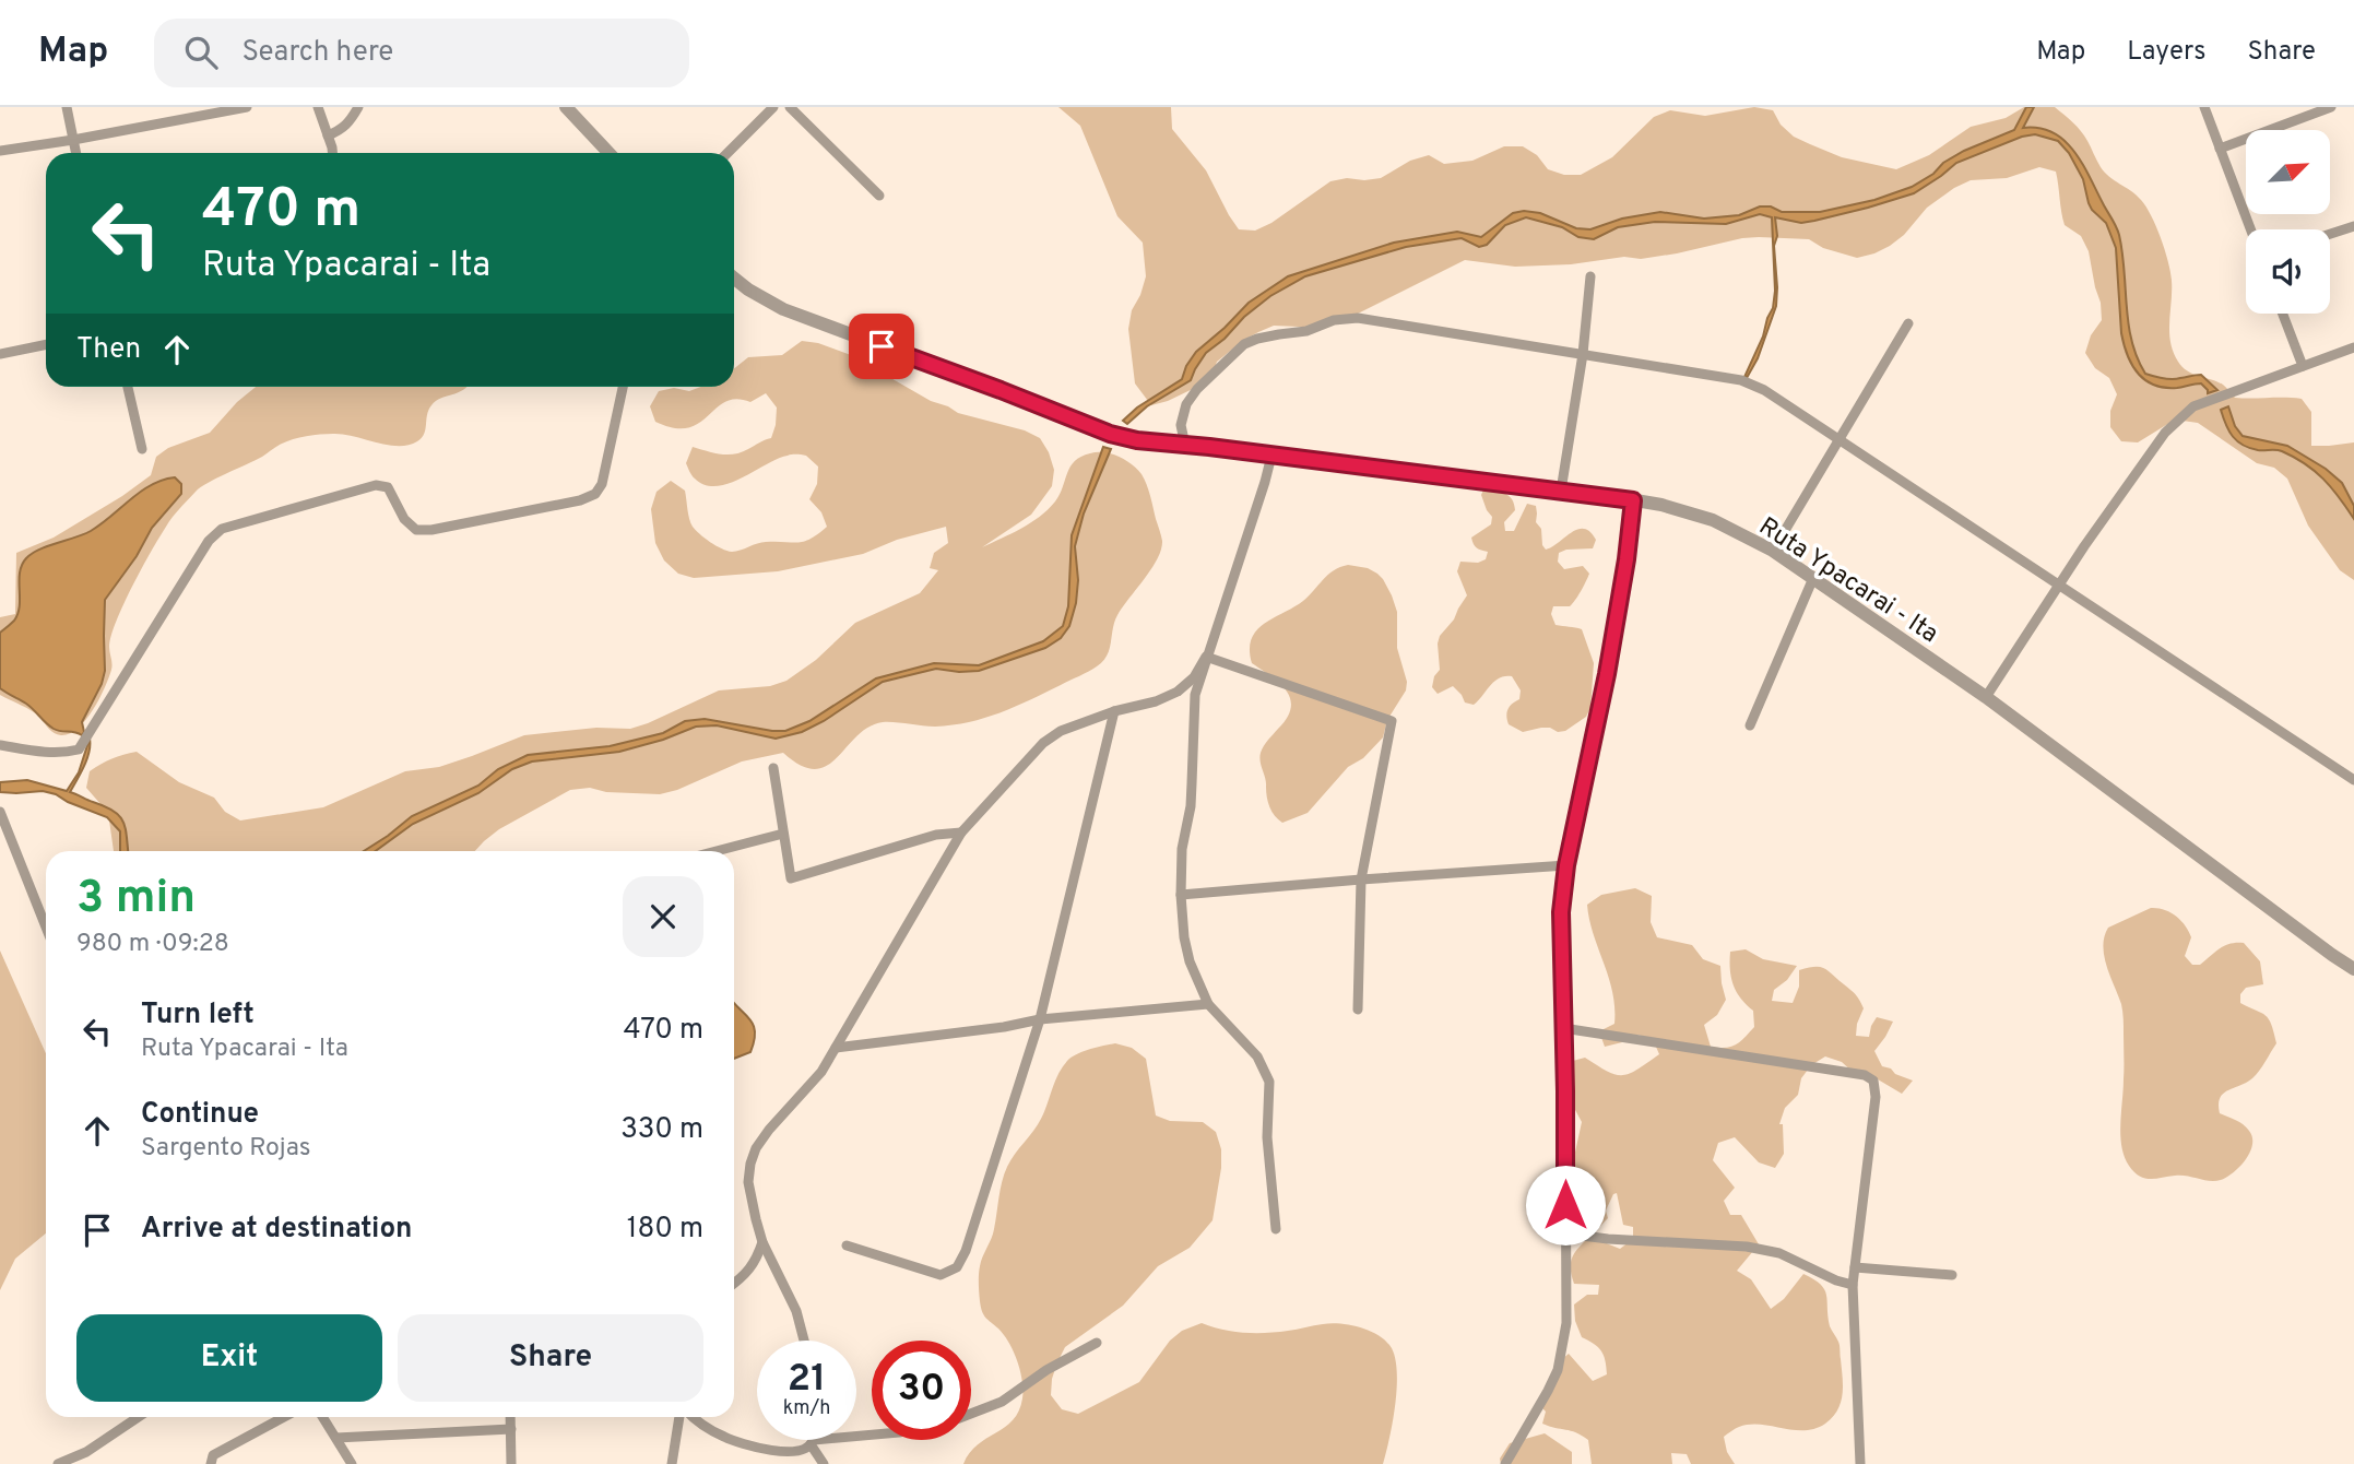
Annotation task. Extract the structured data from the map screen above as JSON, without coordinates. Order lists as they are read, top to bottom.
{
  "streets": {
    "street": ["Ruta Ypacarai - Ita"]
  },
  "north": "top right",
  "page": {
    "header": "Map",
    "search": "Search here",
    "nav": ["Map", "Layers", "Share"],
    "turn": ["470 m", "Ruta Ypacarai - Ita"],
    "then": "Then",
    "heading": ["3 min", "980 m · 09:28"],
    "list": [
      {
        "name": "Turn left",
        "note": "Ruta Ypacarai - Ita",
        "value": "470 m"
      },
      {
        "name": "Continue",
        "note": "Sargento Rojas",
        "value": "330 m"
      },
      {
        "name": "Arrive at destination",
        "value": "180 m"
      }
    ],
    "buttons": ["Exit", "Share"],
    "speed": "21 km/h",
    "limit": "30"
  }
}
